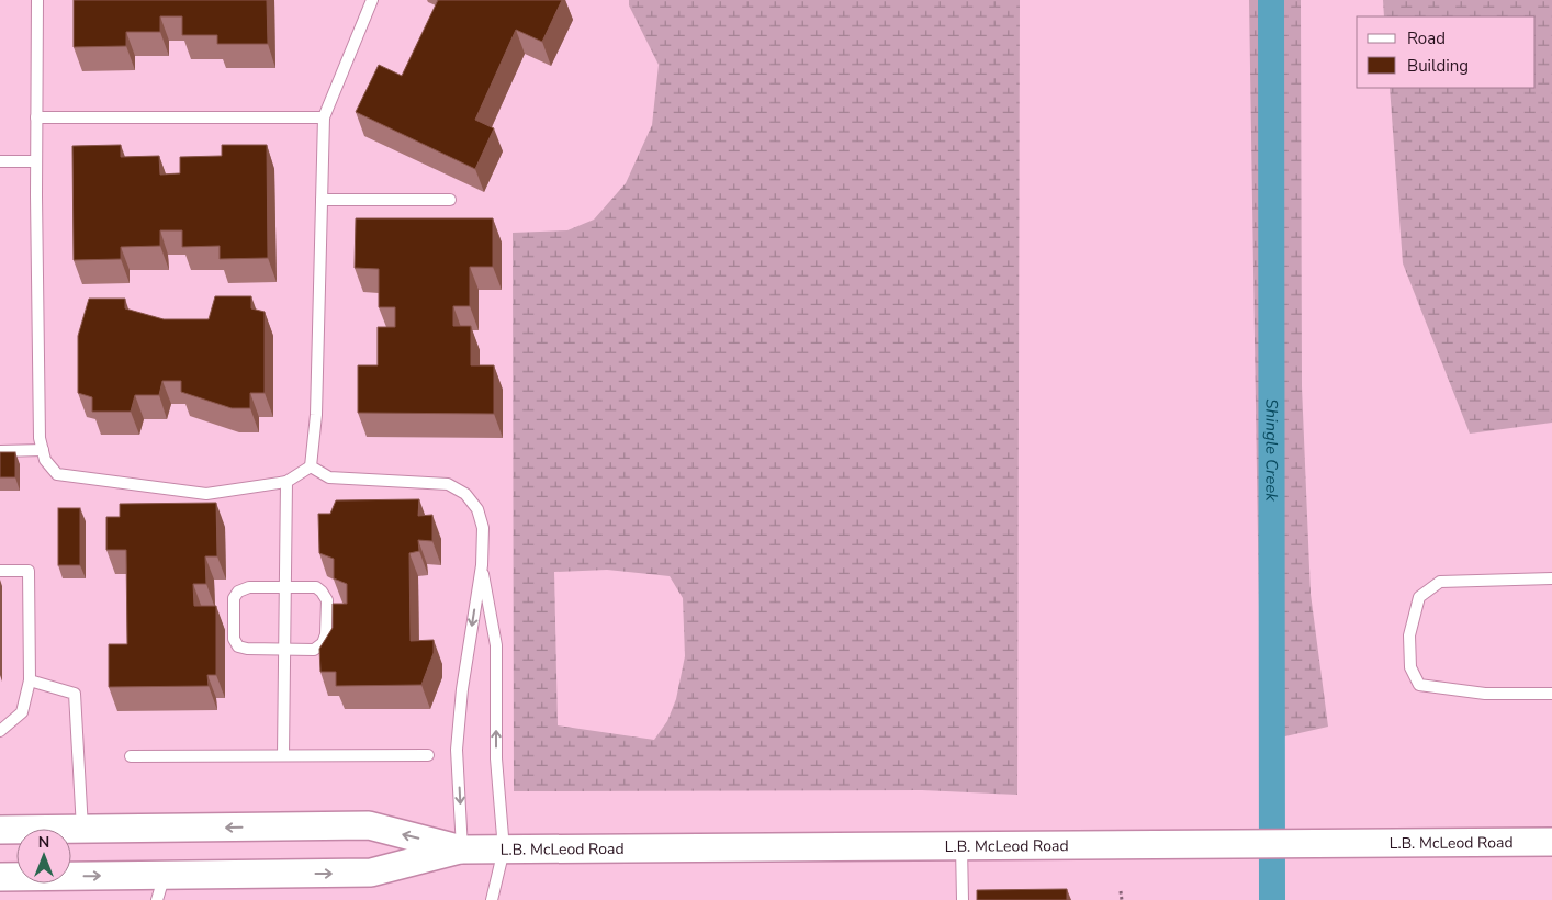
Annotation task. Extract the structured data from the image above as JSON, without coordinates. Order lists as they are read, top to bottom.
{
  "streets": {
    "street": ["L.B. McLeod Road"]
  },
  "water": ["Shingle Creek"],
  "legend": ["Road", "Building"],
  "north": "top"
}
